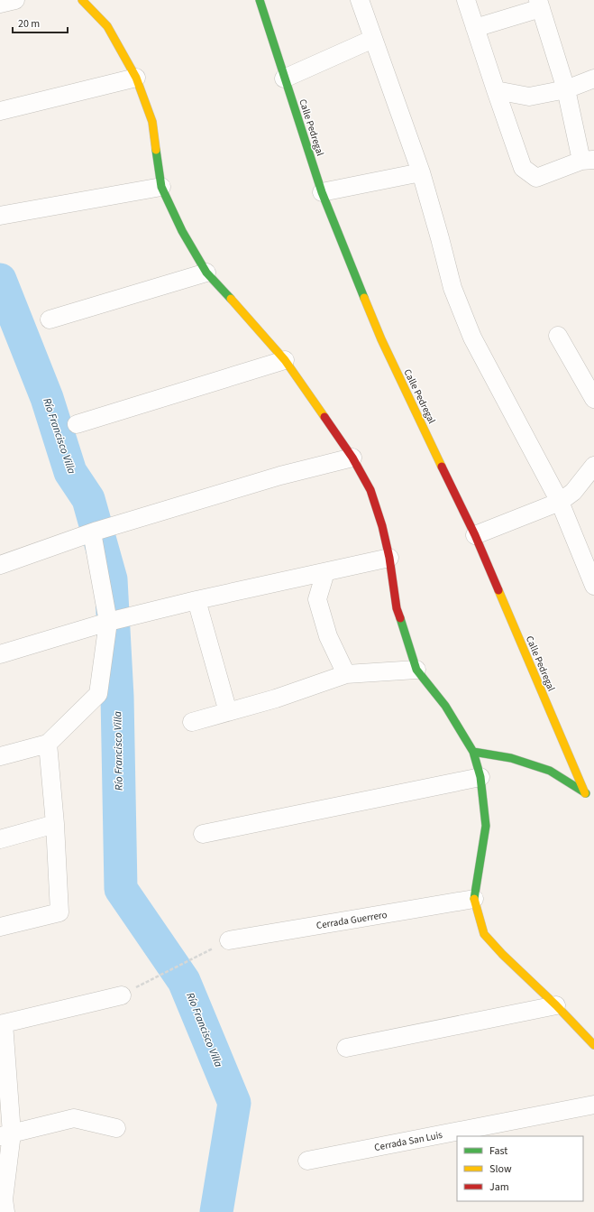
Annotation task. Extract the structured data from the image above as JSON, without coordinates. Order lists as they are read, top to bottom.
{
  "streets": {
    "street": ["Calle Pedregal", "Cerrada Guerrero", "Cerrada San Luis"]
  },
  "water": ["Río Francisco Villa"],
  "legend": ["Fast", "Slow", "Jam"],
  "scale_bar": "20 m"
}
